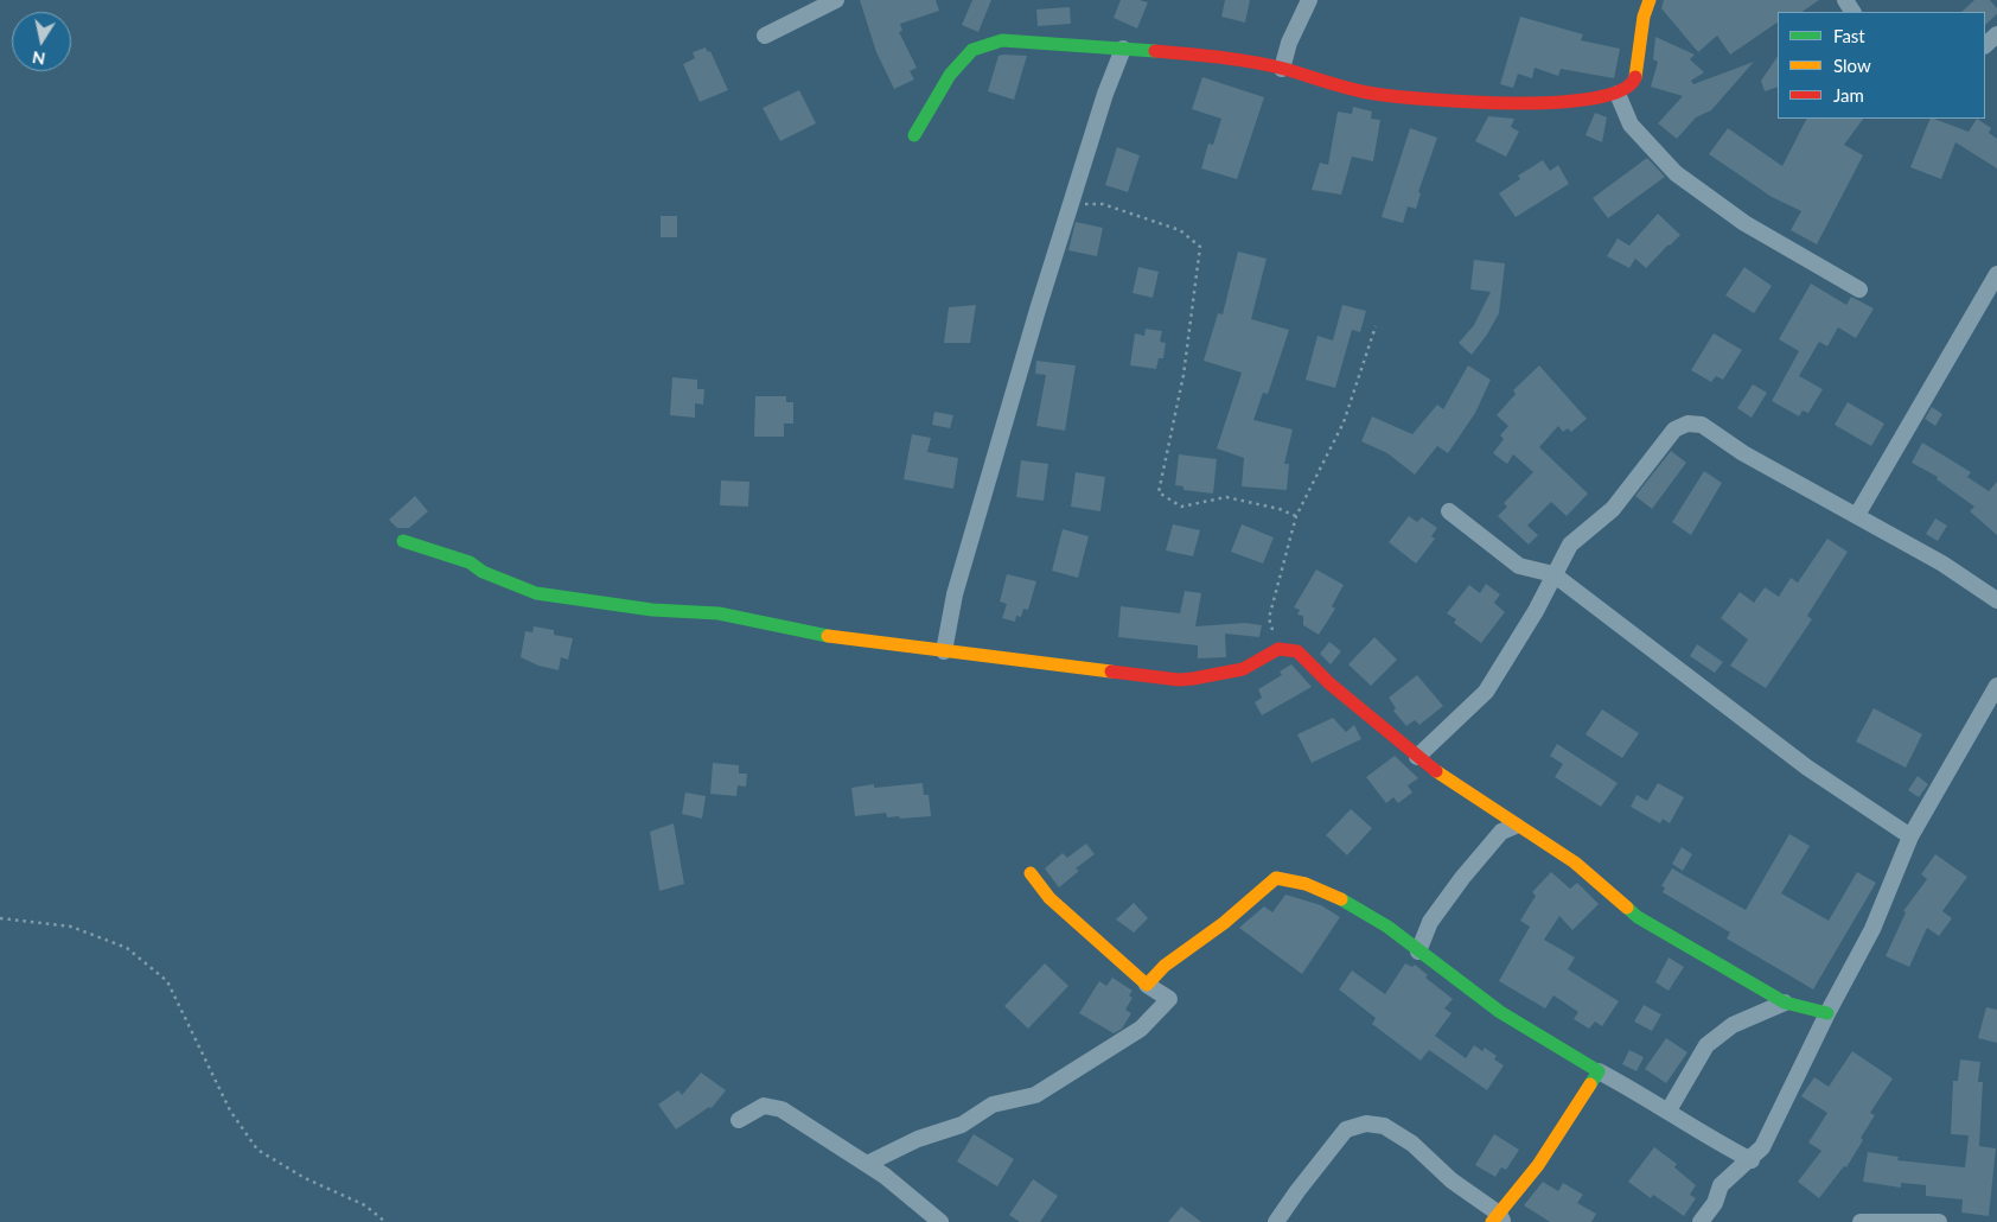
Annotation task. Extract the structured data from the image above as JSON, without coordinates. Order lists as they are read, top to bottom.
{
  "legend": ["Fast", "Slow", "Jam"],
  "north": "bottom"
}
